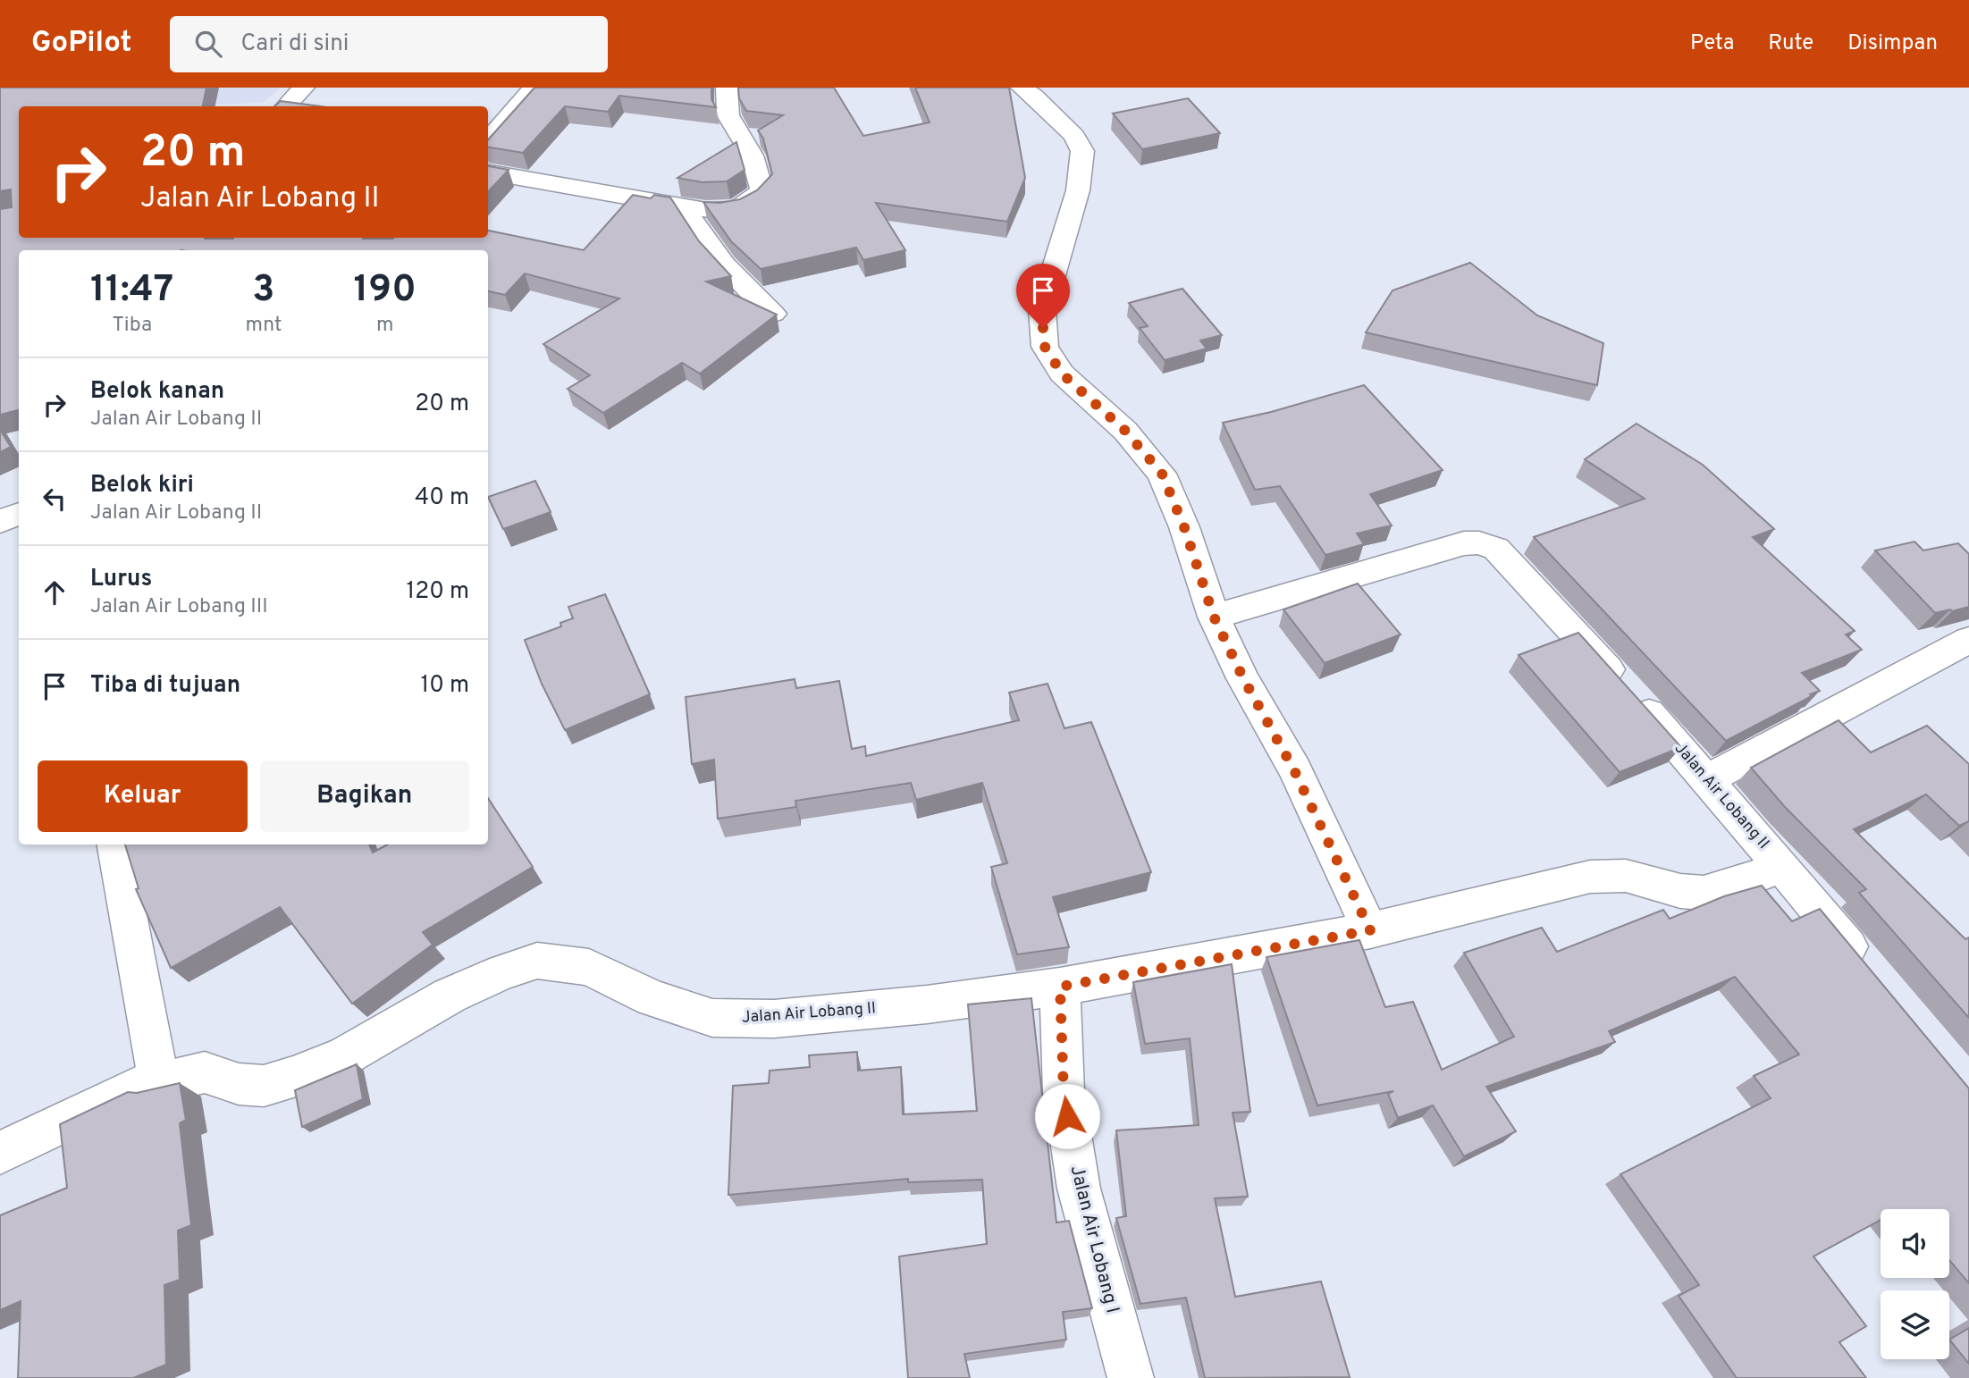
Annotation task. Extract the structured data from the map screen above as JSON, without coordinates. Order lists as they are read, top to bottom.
{
  "streets": {
    "street": ["Jalan Air Lobang II", "Jalan Air Lobang I"]
  },
  "crossings": [
    ["Jalan Air Lobang II", "Jalan Air Lobang I"]
  ],
  "page": {
    "header": "GoPilot",
    "search": "Cari di sini",
    "nav": ["Peta", "Rute", "Disimpan"],
    "turn": ["20 m", "Jalan Air Lobang II"],
    "eta": [
      "11:47",
      "Tiba",
      "3",
      "mnt",
      "190",
      "m"
    ],
    "list": [
      {
        "name": "Belok kanan",
        "note": "Jalan Air Lobang II",
        "value": "20 m"
      },
      {
        "name": "Belok kiri",
        "note": "Jalan Air Lobang II",
        "value": "40 m"
      },
      {
        "name": "Lurus",
        "note": "Jalan Air Lobang III",
        "value": "120 m"
      },
      {
        "name": "Tiba di tujuan",
        "value": "10 m"
      }
    ],
    "buttons": ["Keluar", "Bagikan"]
  }
}
